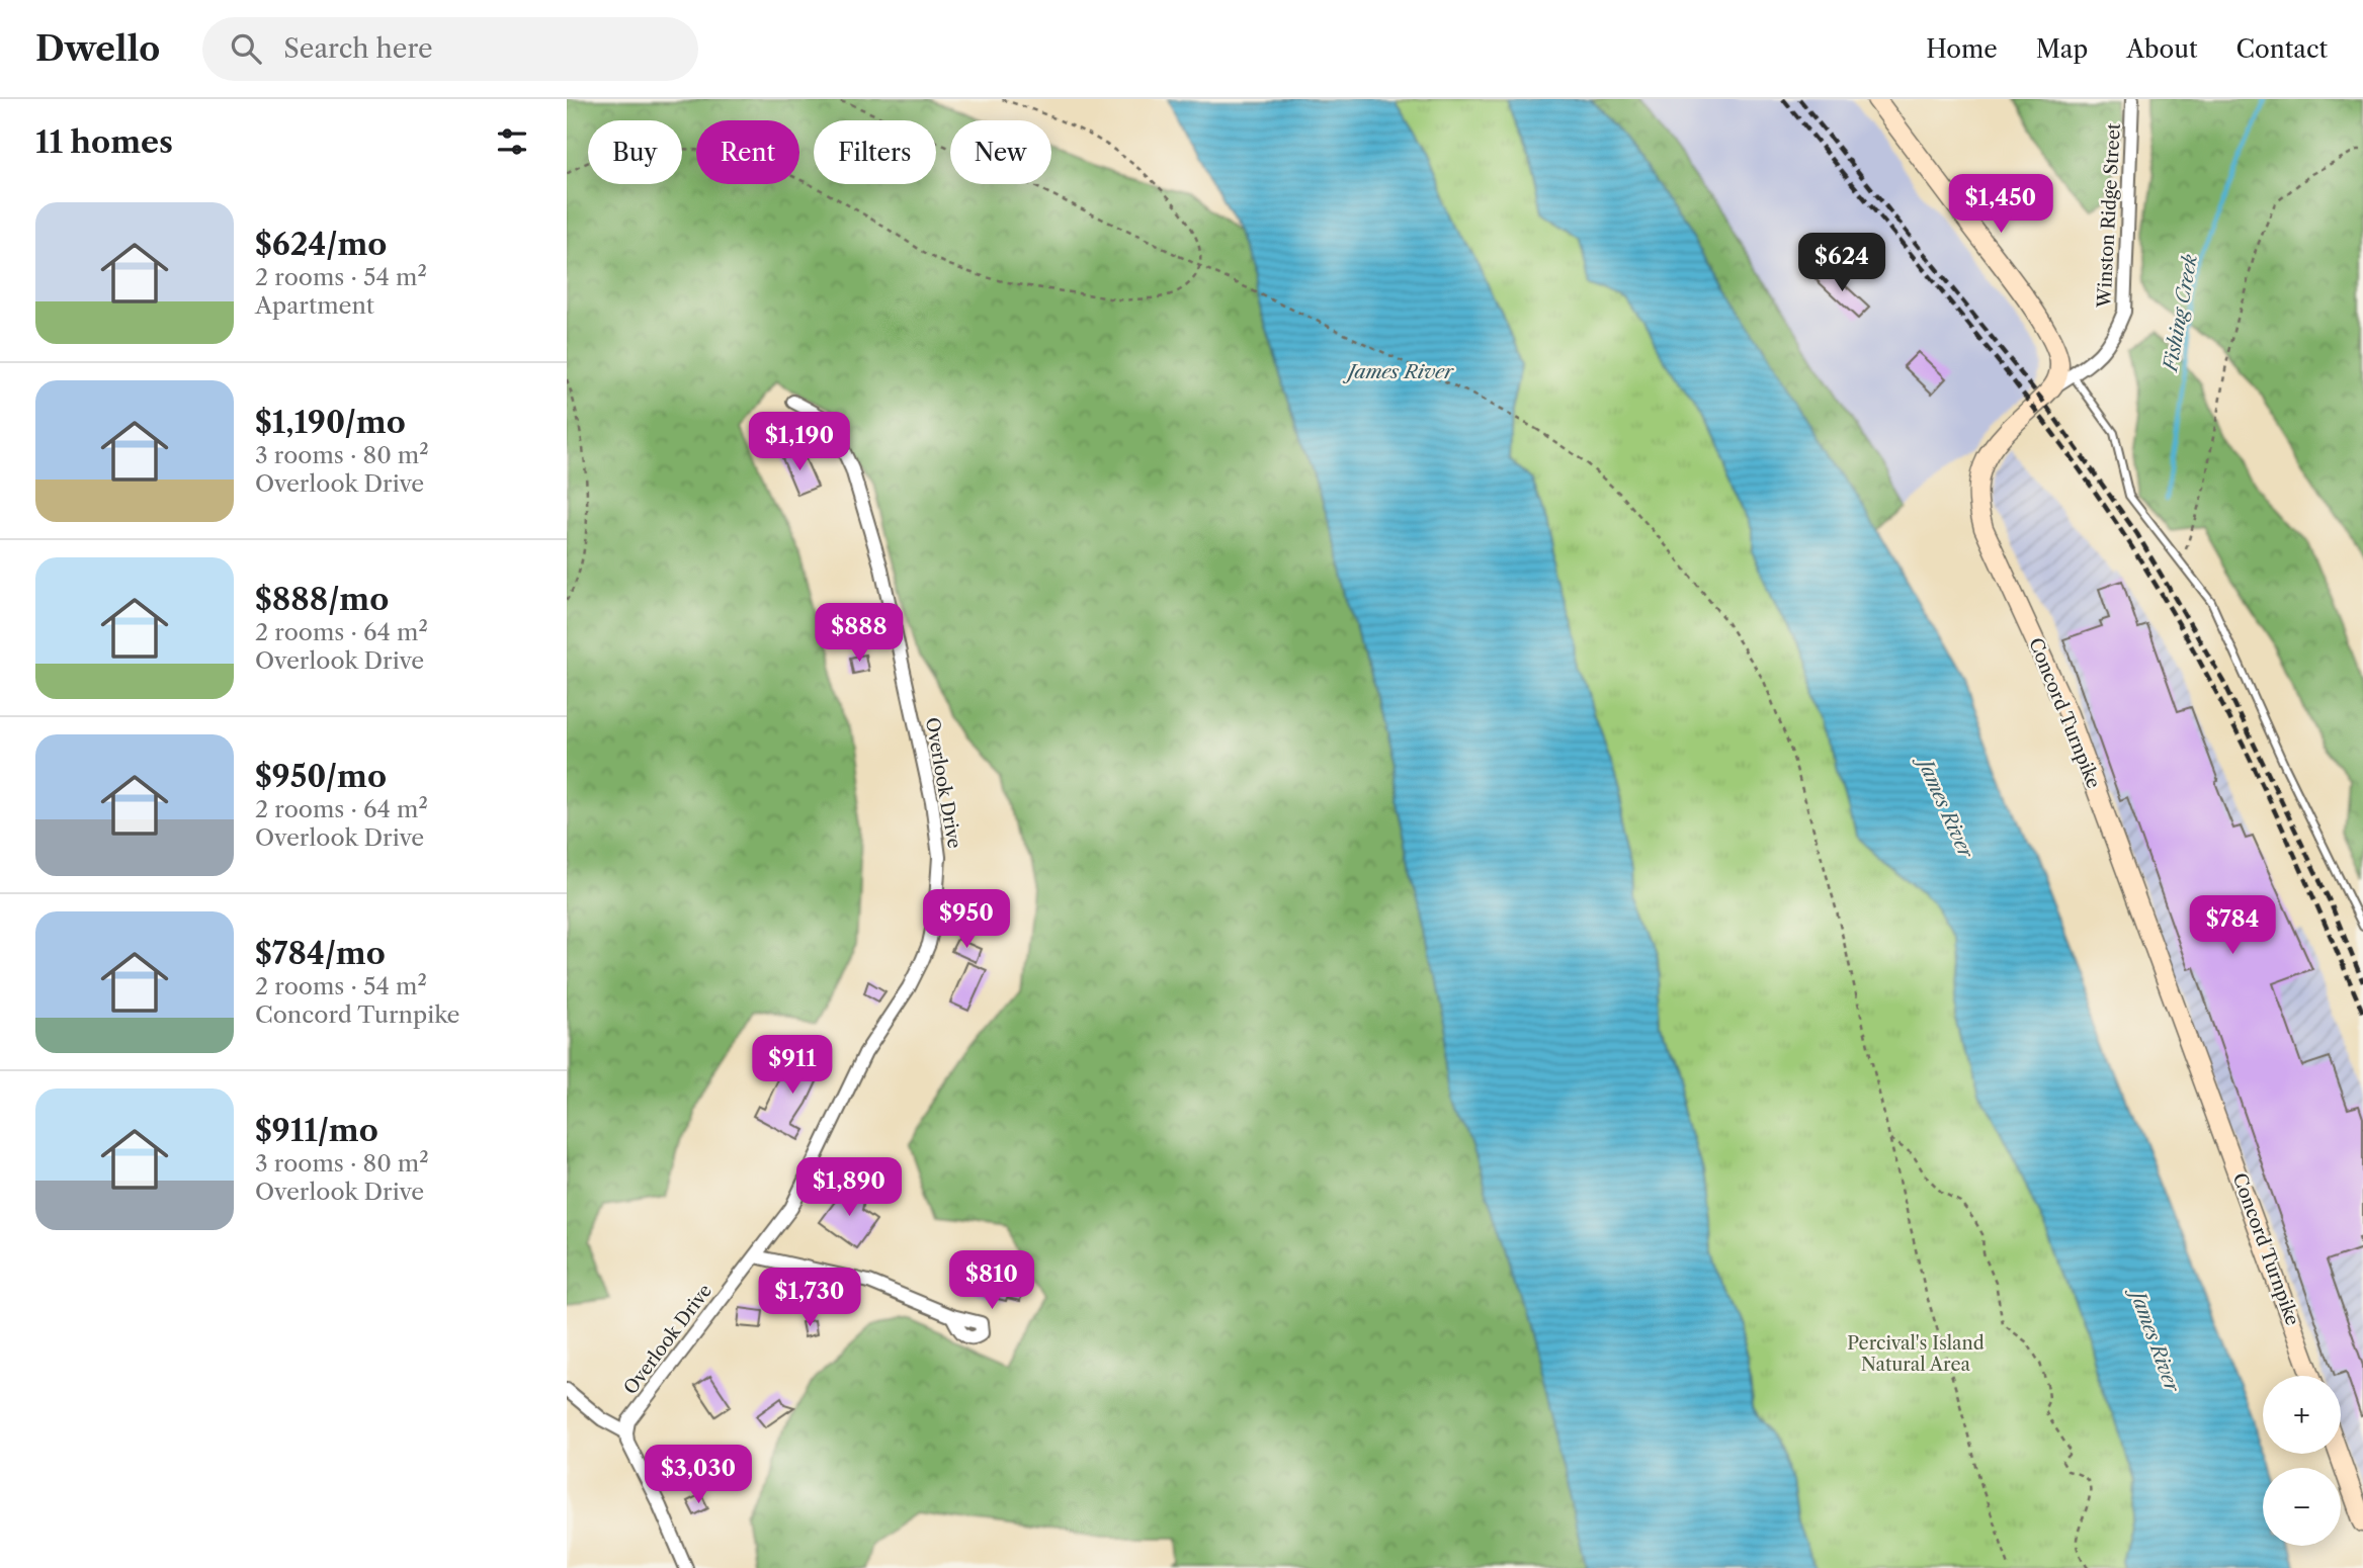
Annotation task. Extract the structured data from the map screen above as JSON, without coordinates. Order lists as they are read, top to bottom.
{
  "streets": {
    "street": ["Winston Ridge Street", "Concord Turnpike", "Overlook Drive"]
  },
  "crossings": [
    ["Winston Ridge Street", "Concord Turnpike"]
  ],
  "water": ["Fishing Creek", "James River"],
  "parks": ["Percival's Island Natural Area"],
  "page": {
    "header": "Dwello",
    "search": "Search here",
    "nav": [
      "Home",
      "Map",
      "About",
      "Contact"
    ],
    "heading": "11 homes",
    "chip": [
      "Buy",
      "Rent",
      "Filters",
      "New"
    ],
    "price": [
      "$1,450",
      "$624",
      "$1,190",
      "$888",
      "$950",
      "$784",
      "$911",
      "$1,890",
      "$810",
      "$1,730",
      "$3,030"
    ],
    "list": [
      {
        "name": "$624/mo",
        "note": "2 rooms · 54 m² · Apartment"
      },
      {
        "name": "$1,190/mo",
        "note": "3 rooms · 80 m² · Overlook Drive"
      },
      {
        "name": "$888/mo",
        "note": "2 rooms · 64 m² · Overlook Drive"
      },
      {
        "name": "$950/mo",
        "note": "2 rooms · 64 m² · Overlook Drive"
      },
      {
        "name": "$784/mo",
        "note": "2 rooms · 54 m² · Concord Turnpike"
      },
      {
        "name": "$911/mo",
        "note": "3 rooms · 80 m² · Overlook Drive"
      }
    ],
    "map_buttons": ["+", "−"]
  }
}
